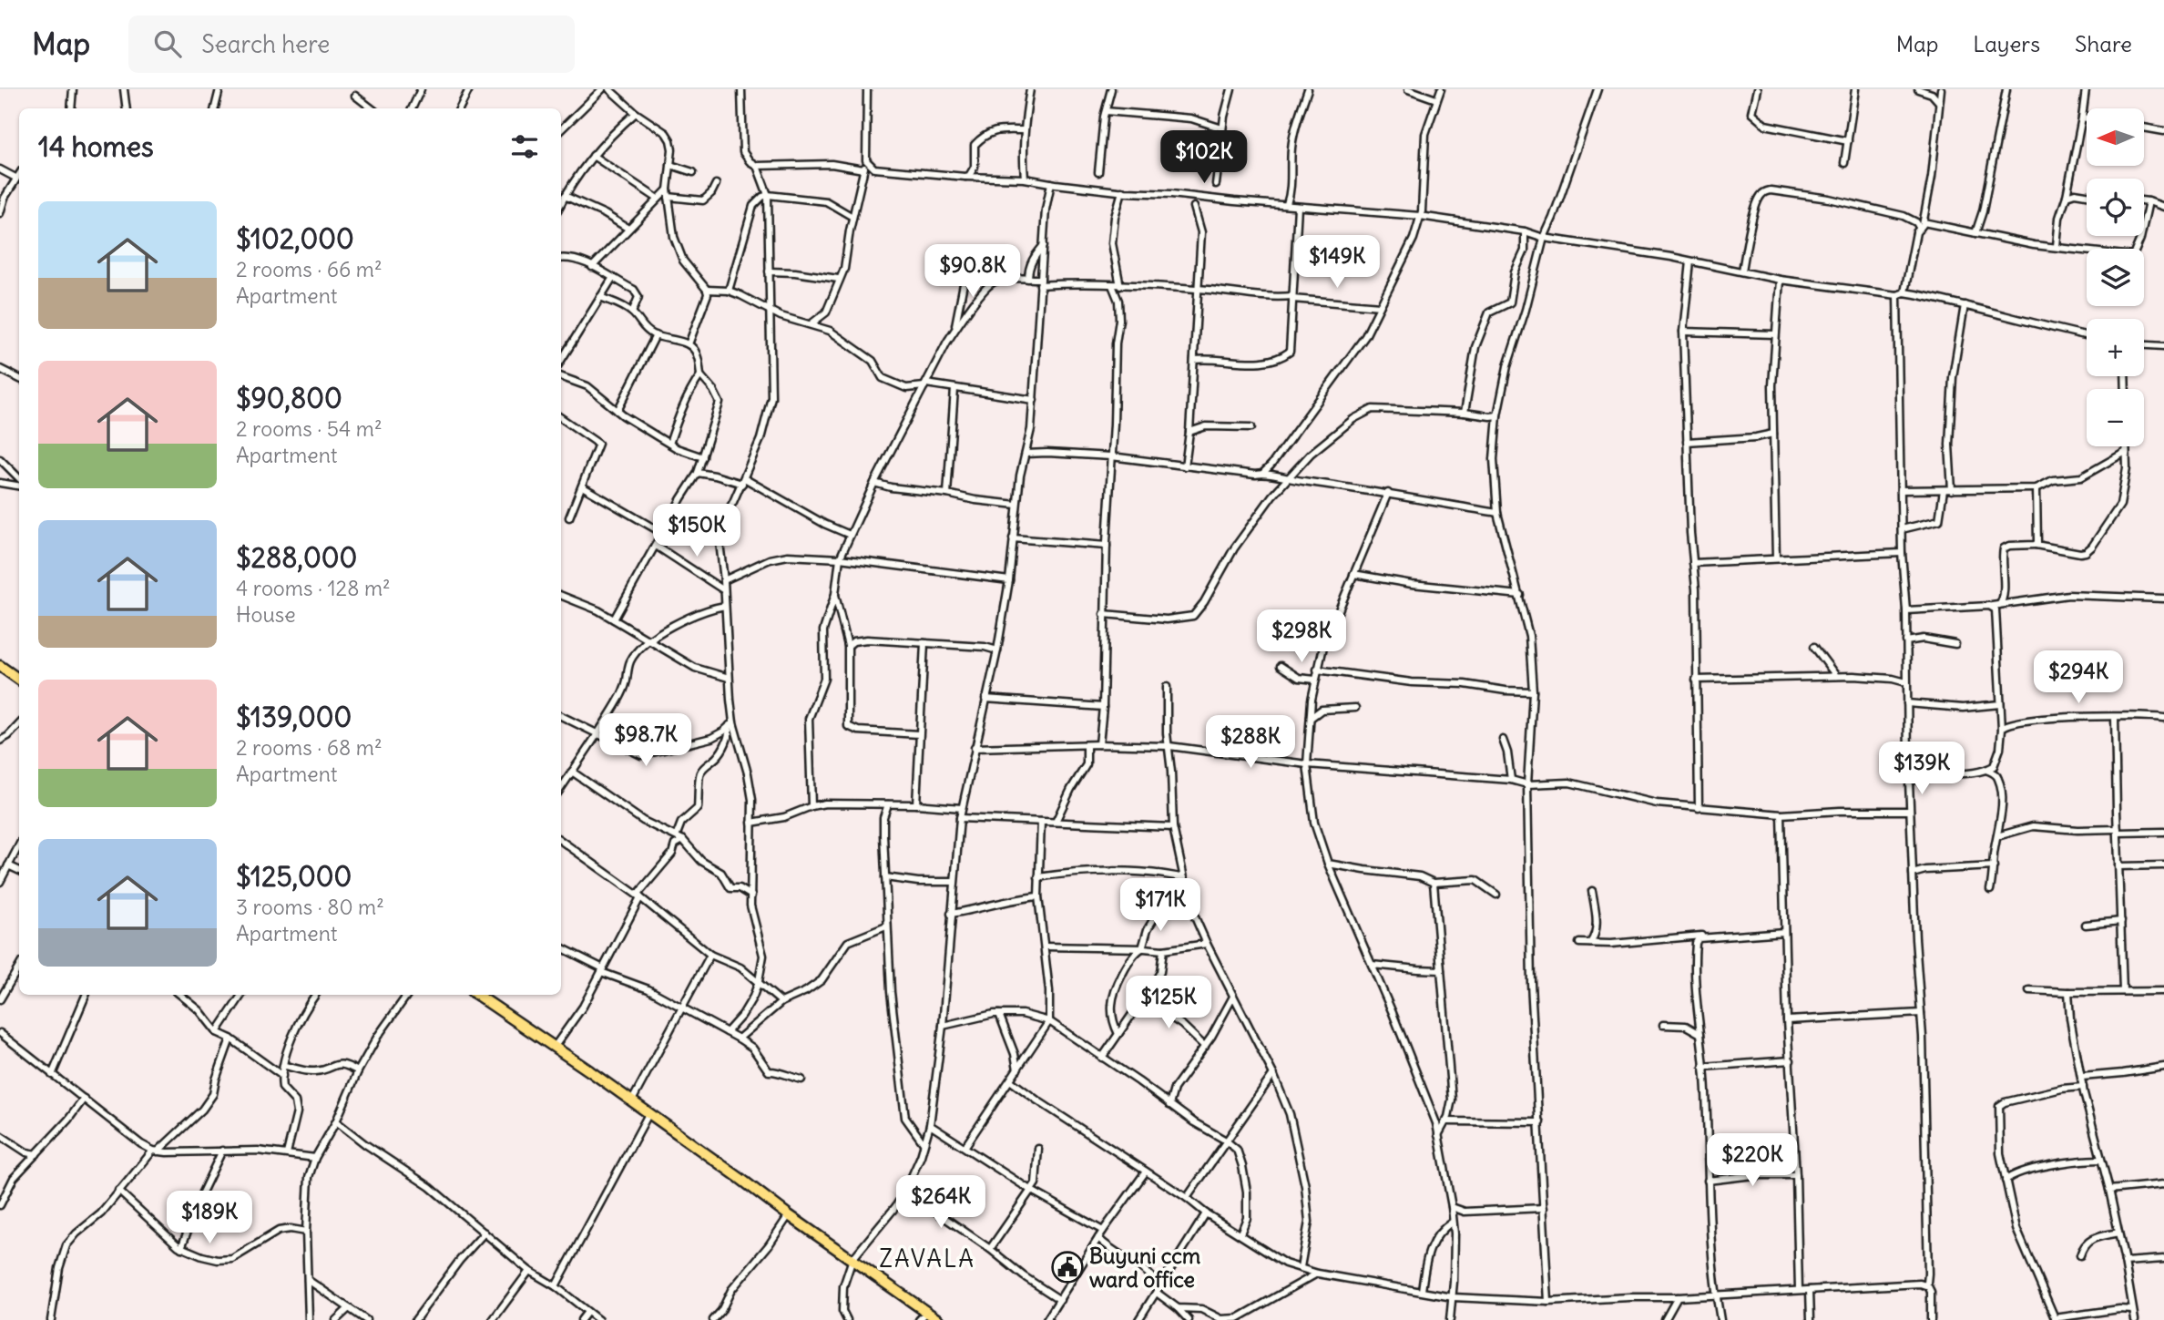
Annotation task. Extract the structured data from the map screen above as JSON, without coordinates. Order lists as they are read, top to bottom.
{
  "districts": ["ZAVALA"],
  "places": {
    "public building": ["Buyuni ccm ward office"]
  },
  "north": "left",
  "page": {
    "header": "Map",
    "search": "Search here",
    "nav": ["Map", "Layers", "Share"],
    "map_buttons": ["+", "−"],
    "heading": "14 homes",
    "price": [
      "$102K",
      "$149K",
      "$90.8K",
      "$150K",
      "$298K",
      "$294K",
      "$98.7K",
      "$288K",
      "$139K",
      "$171K",
      "$125K",
      "$220K",
      "$264K",
      "$189K"
    ],
    "list": [
      {
        "name": "$102,000",
        "note": "2 rooms · 66 m² · Apartment"
      },
      {
        "name": "$90,800",
        "note": "2 rooms · 54 m² · Apartment"
      },
      {
        "name": "$288,000",
        "note": "4 rooms · 128 m² · House"
      },
      {
        "name": "$139,000",
        "note": "2 rooms · 68 m² · Apartment"
      },
      {
        "name": "$125,000",
        "note": "3 rooms · 80 m² · Apartment"
      }
    ]
  }
}
